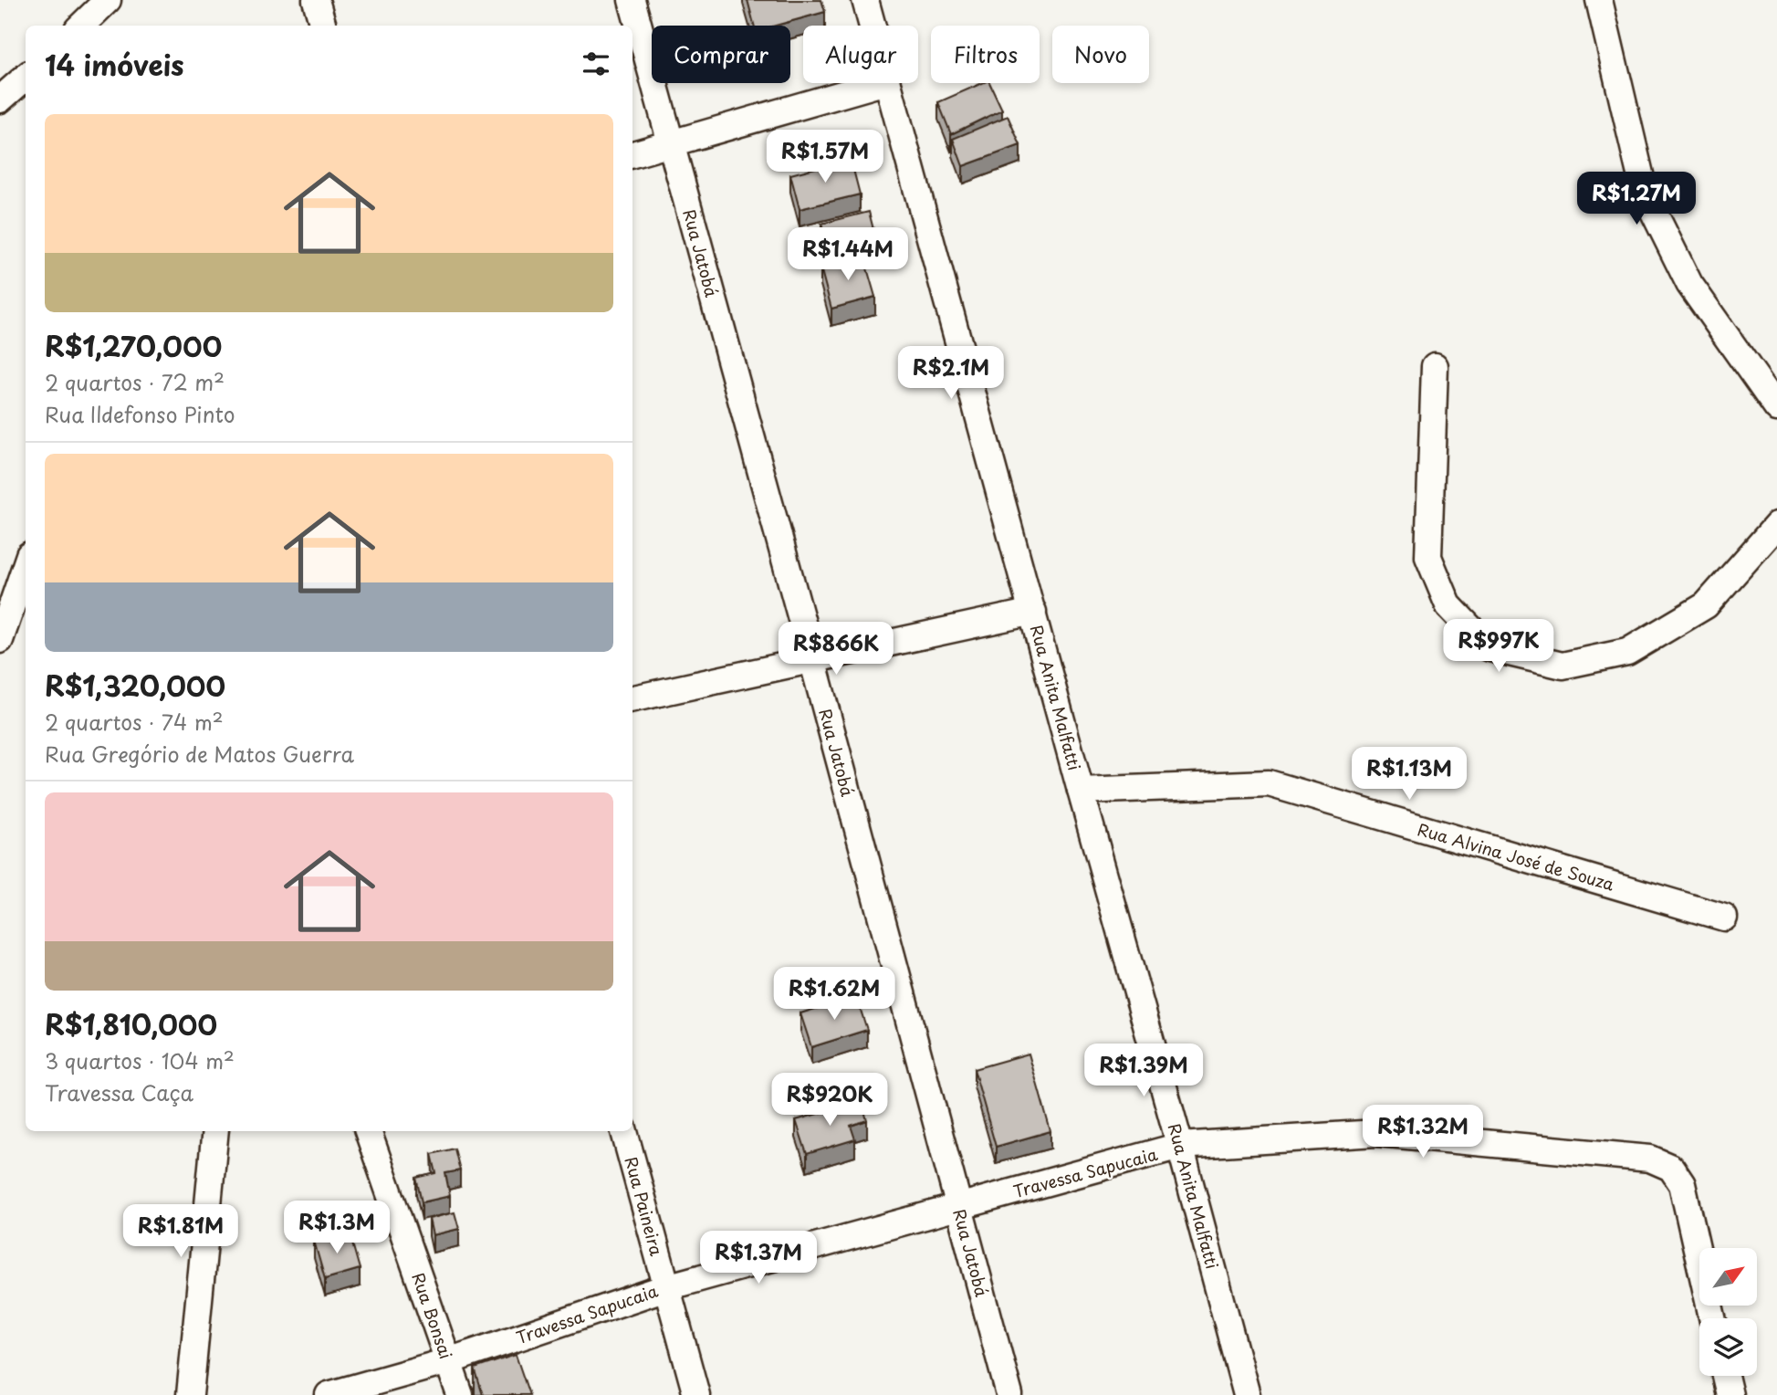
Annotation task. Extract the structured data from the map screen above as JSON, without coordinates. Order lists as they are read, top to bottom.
{
  "streets": {
    "street": [
      "Rua Jatobá",
      "Rua Anita Malfatti",
      "Rua Alvina José de Souza",
      "Travessa Sapucaia",
      "Rua Paineira",
      "Rua Bonsai"
    ]
  },
  "crossings": [
    ["Rua Jatobá", "Travessa Sapucaia"],
    ["Rua Anita Malfatti", "Rua Alvina José de Souza"],
    ["Rua Anita Malfatti", "Travessa Sapucaia"],
    ["Travessa Sapucaia", "Rua Paineira"],
    ["Travessa Sapucaia", "Rua Bonsai"]
  ],
  "north": "top right",
  "page": {
    "chip": [
      "Comprar",
      "Alugar",
      "Filtros",
      "Novo"
    ],
    "heading": "14 imóveis",
    "list": [
      {
        "name": "R$1,270,000",
        "note": "2 quartos · 72 m² · Rua Ildefonso Pinto"
      },
      {
        "name": "R$1,320,000",
        "note": "2 quartos · 74 m² · Rua Gregório de Matos Guerra"
      },
      {
        "name": "R$1,810,000",
        "note": "3 quartos · 104 m² · Travessa Caça"
      }
    ],
    "price": [
      "R$1.57M",
      "R$1.27M",
      "R$1.44M",
      "R$2.1M",
      "R$997K",
      "R$866K",
      "R$1.13M",
      "R$1.62M",
      "R$1.39M",
      "R$920K",
      "R$1.32M",
      "R$1.3M",
      "R$1.81M",
      "R$1.37M"
    ]
  }
}
